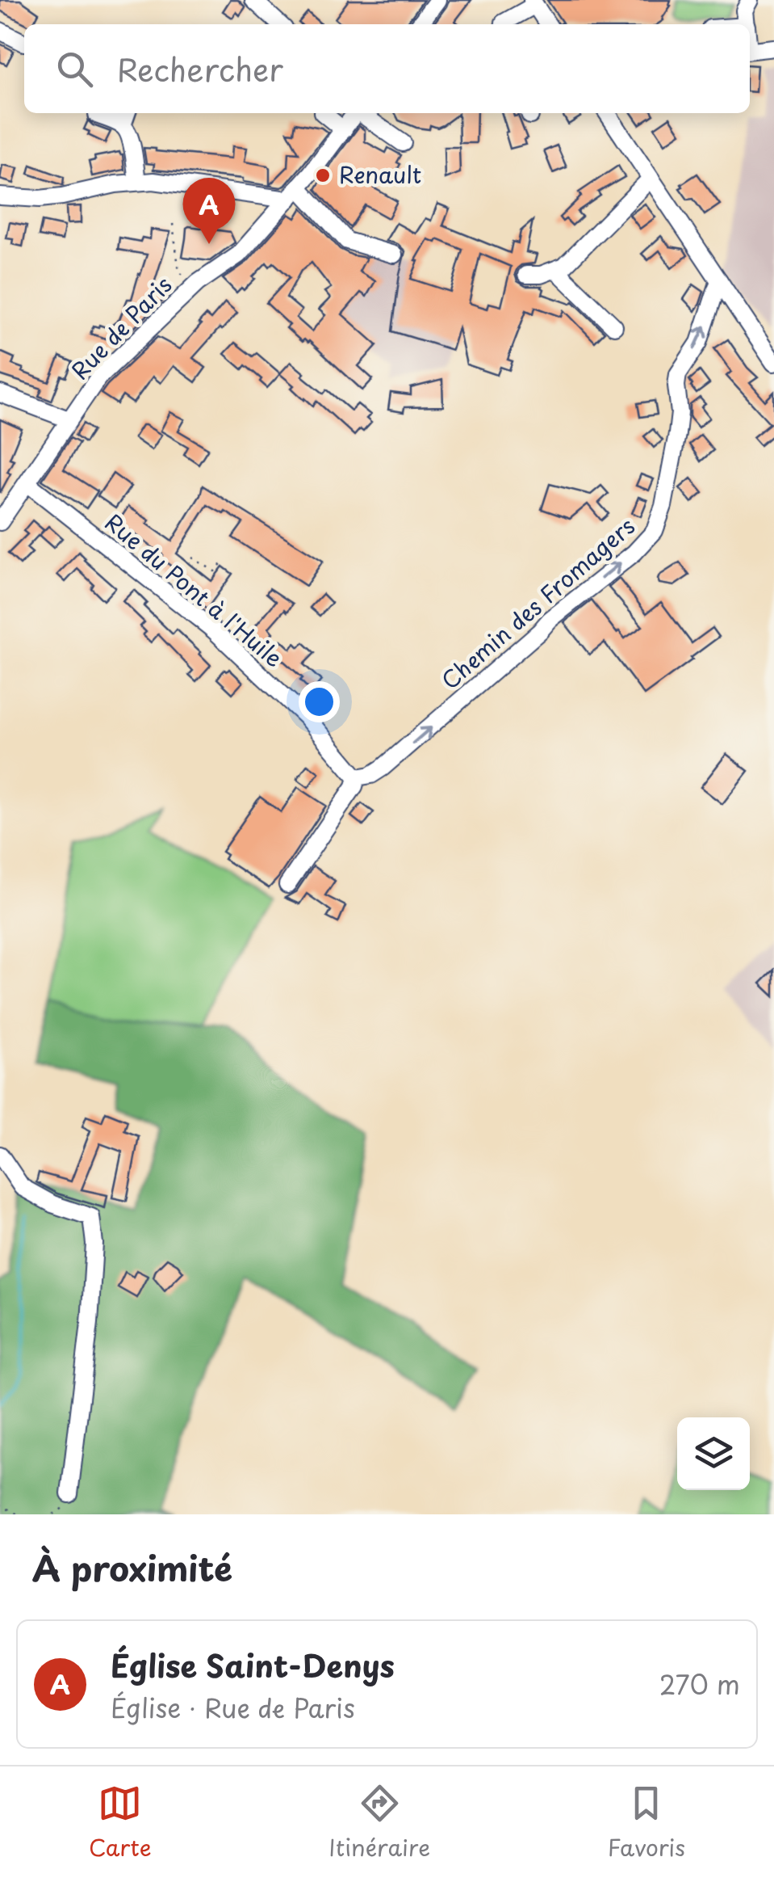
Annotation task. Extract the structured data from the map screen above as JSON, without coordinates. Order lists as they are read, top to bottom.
{
  "streets": {
    "street": ["Rue de Paris", "Rue du Pont à l'Huile", "Chemin des Fromagers"]
  },
  "crossings": [
    ["Rue de Paris", "Rue du Pont à l'Huile"],
    ["Rue du Pont à l'Huile", "Chemin des Fromagers"]
  ],
  "one_way": ["Chemin des Fromagers"],
  "places": ["Renault"],
  "page": {
    "search": "Rechercher",
    "pins": "A",
    "heading": "À proximité",
    "list": [
      {
        "mark": "A",
        "name": "Église Saint-Denys",
        "note": "Église · Rue de Paris",
        "value": "270 m"
      }
    ],
    "nav": ["Carte", "Itinéraire", "Favoris"]
  }
}
